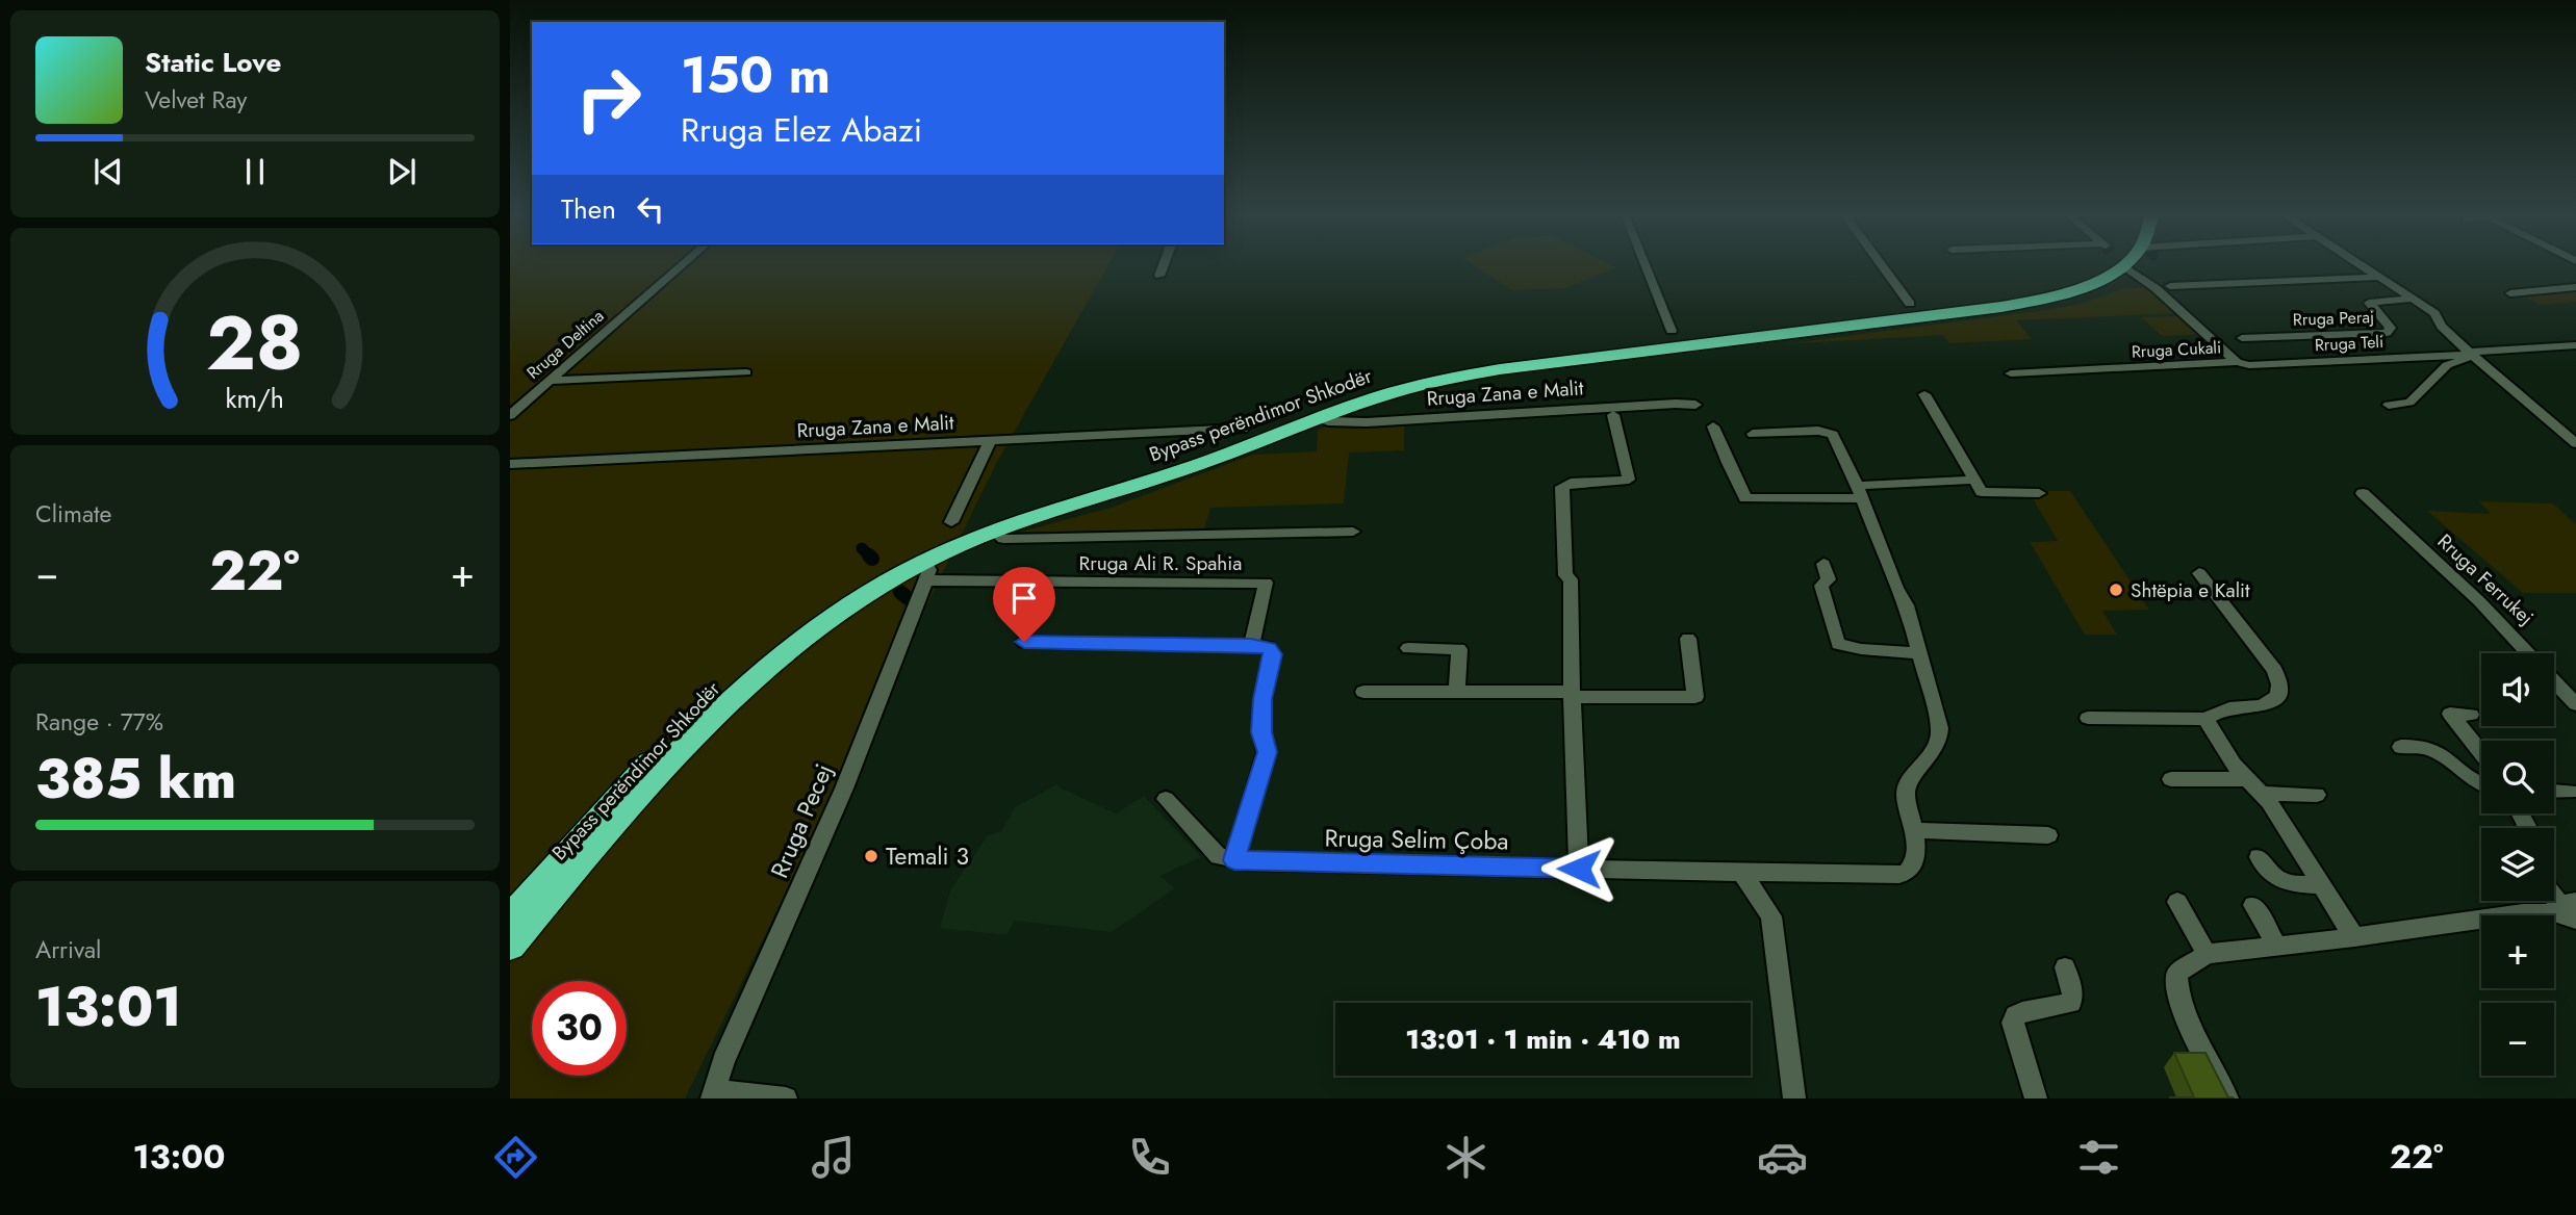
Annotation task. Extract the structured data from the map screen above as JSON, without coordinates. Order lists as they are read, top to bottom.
{
  "streets": {
    "highway": ["Bypass perëndimor Shkodër"],
    "street": [
      "Rruga Peraj",
      "Rruga Teli",
      "Rruga Deltina",
      "Rruga Cukali",
      "Rruga Zana e Malit",
      "Rruga Ali R. Spahia",
      "Rruga Ferrukej",
      "Rruga Pecej",
      "Rruga Selim Çoba"
    ]
  },
  "crossings": [
    ["Rruga Teli", "Rruga Cukali"],
    ["Rruga Zana e Malit", "Bypass perëndimor Shkodër"],
    ["Bypass perëndimor Shkodër", "Rruga Ali R. Spahia"],
    ["Bypass perëndimor Shkodër", "Rruga Pecej"],
    ["Rruga Ali R. Spahia", "Rruga Pecej"]
  ],
  "places": ["Shtëpia e Kalit", "Temali 3"],
  "page": {
    "turn": ["150 m", "Rruga Elez Abazi"],
    "song": ["Static Love", "Velvet Ray"],
    "then": "Then",
    "tile": [
      "Climate",
      ["Range · 77%", "385 km"],
      ["Arrival", "13:01"]
    ],
    "heat": ["−", "22°", "+"],
    "map_buttons": ["+", "−"],
    "limit": "30",
    "trip": "13:01 · 1 min · 410 m",
    "tabs": ["13:00", "22°"],
    "gauge": ["28", "km/h"]
  }
}
